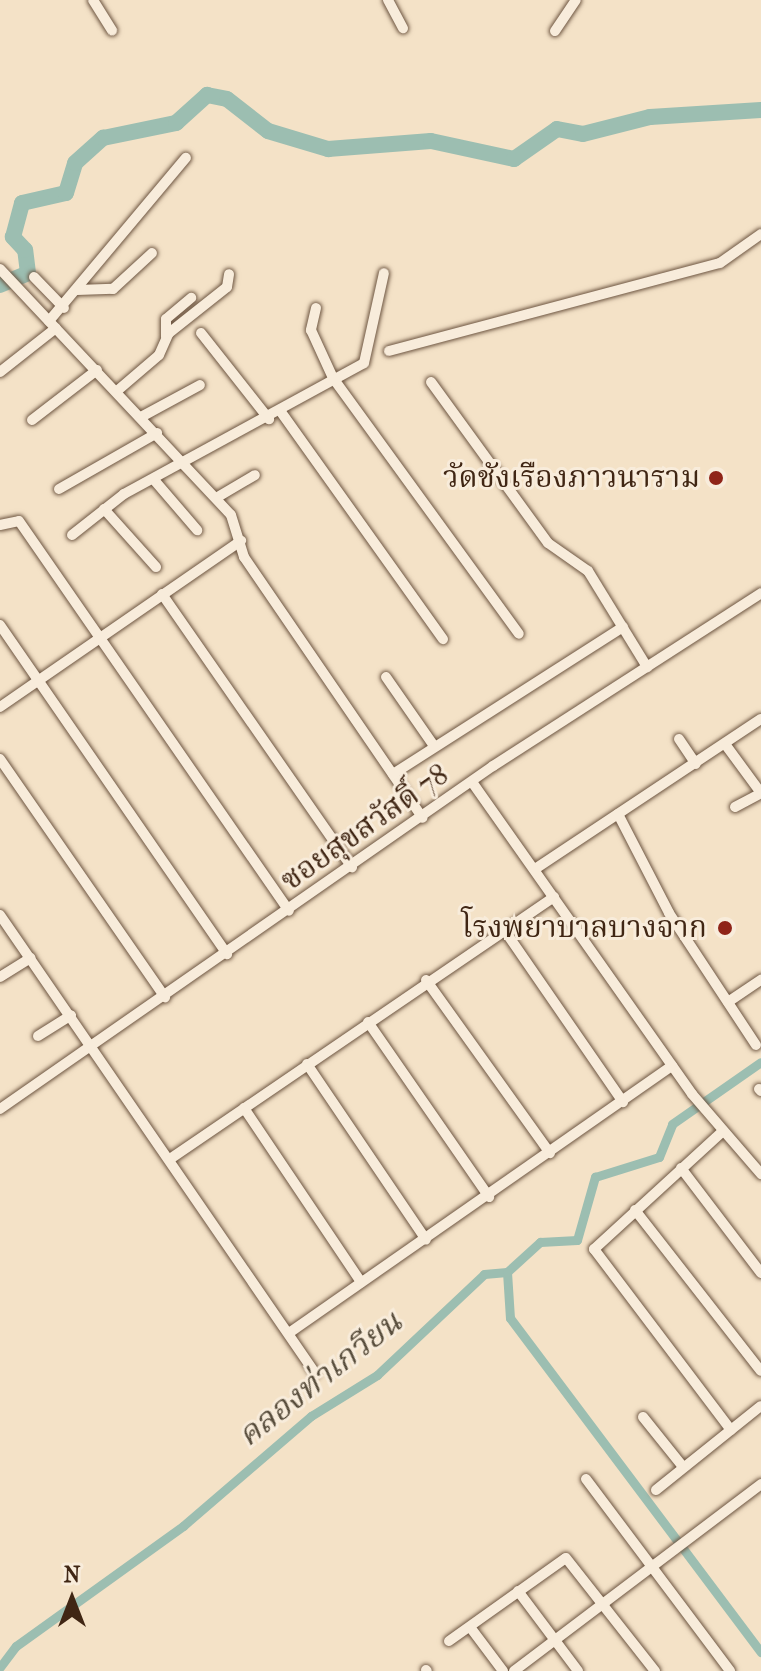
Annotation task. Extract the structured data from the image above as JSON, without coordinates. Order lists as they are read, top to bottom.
{
  "streets": {
    "street": ["ซอยสุขสวัสดิ์ 78"]
  },
  "water": ["คลองท่าเกวียน"],
  "places": ["วัดชังเรืองภาวนาราม", "โรงพยาบาลบางจาก"],
  "north": "top"
}
